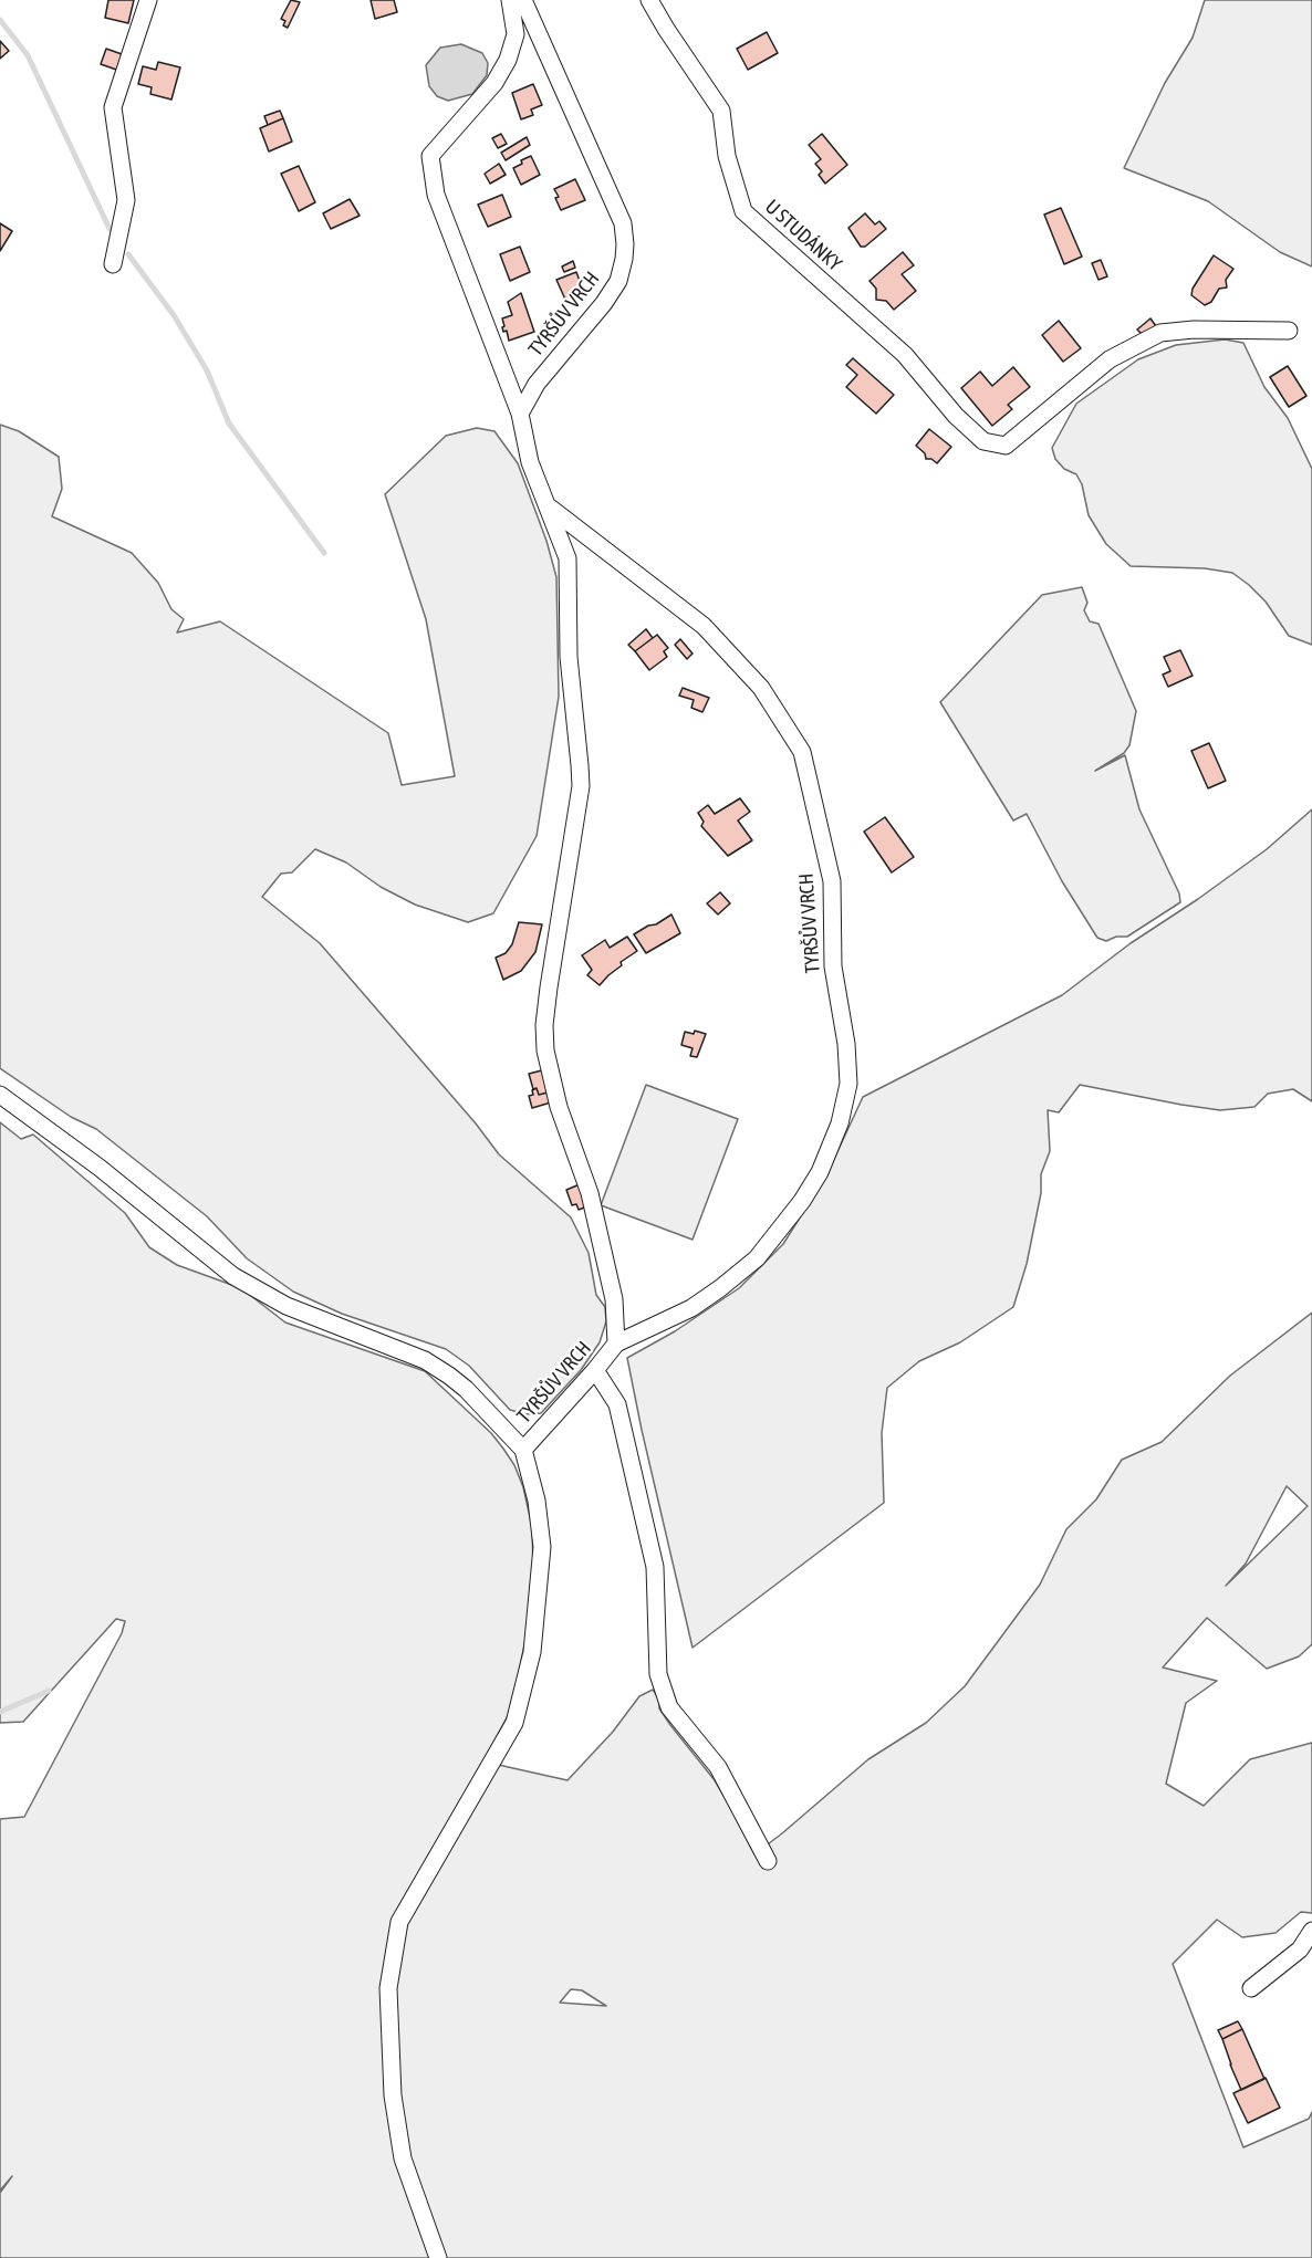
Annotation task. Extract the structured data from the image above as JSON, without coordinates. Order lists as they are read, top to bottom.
{
  "streets": {
    "street": ["U STUDÁNKY", "TYRŠŮV VRCH"]
  }
}
